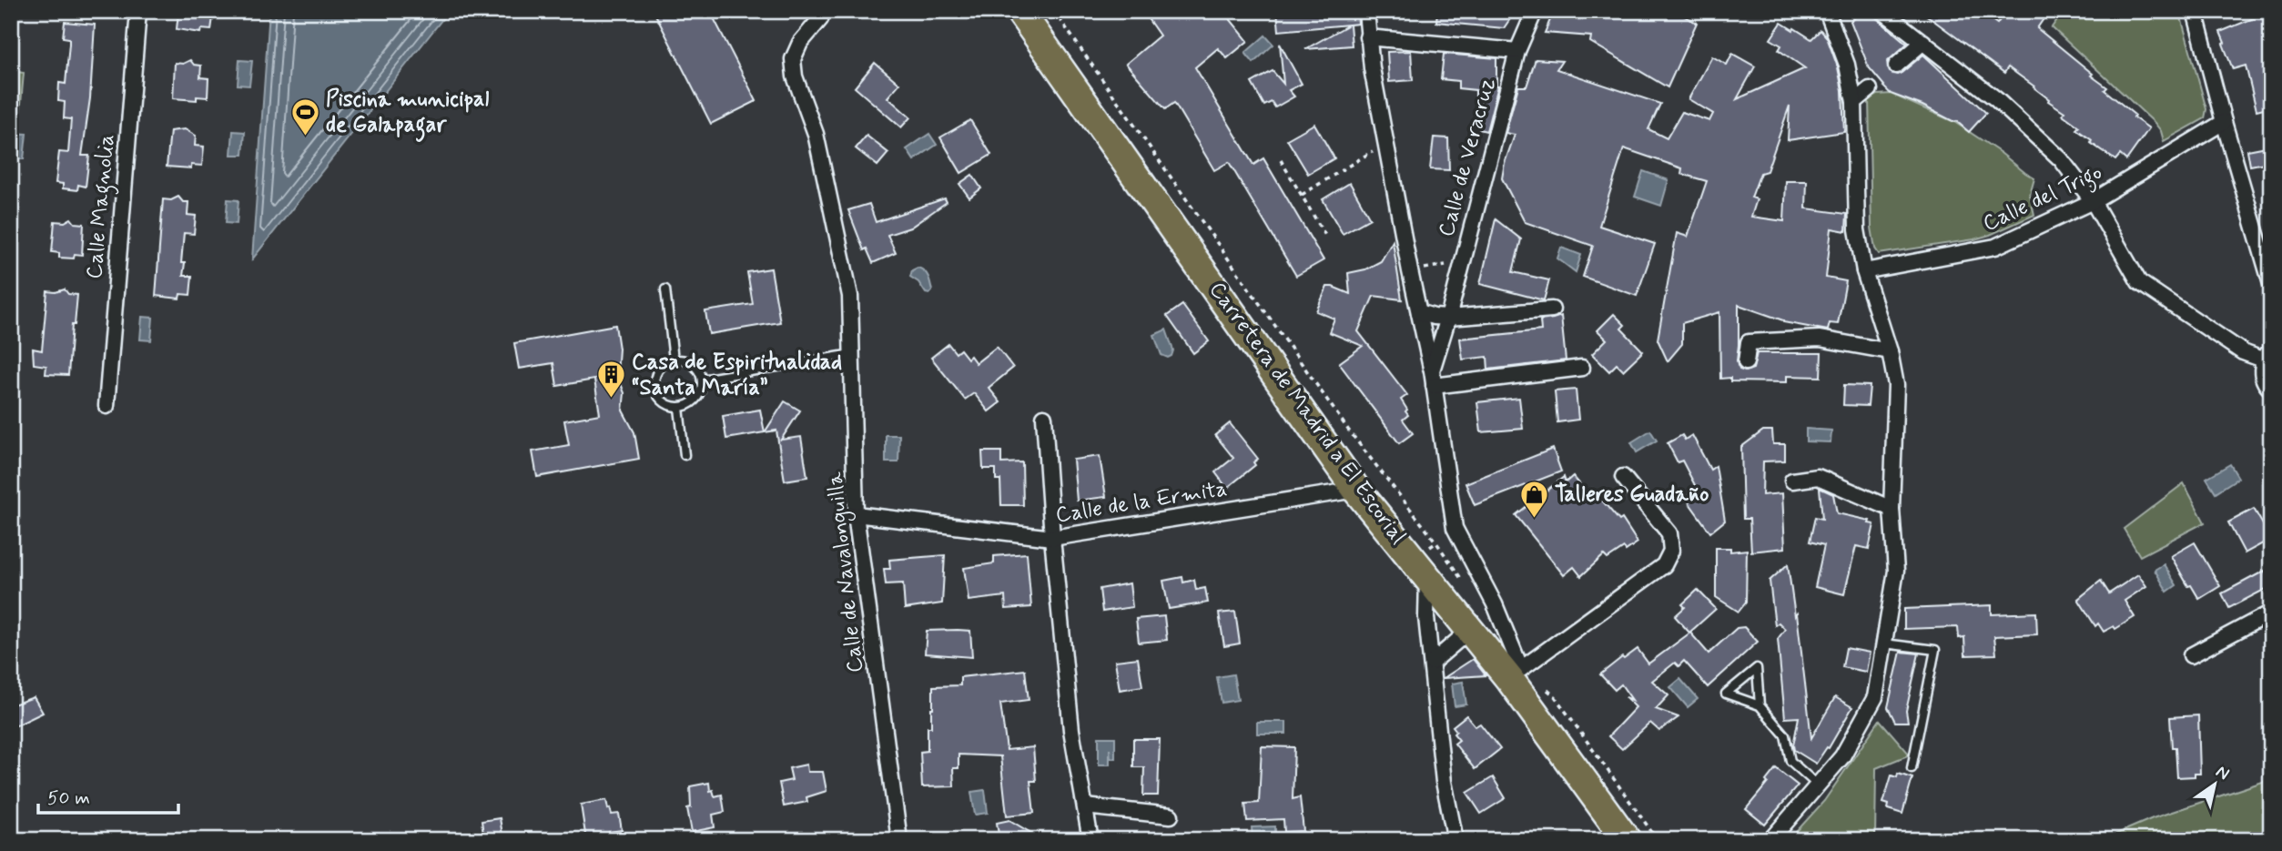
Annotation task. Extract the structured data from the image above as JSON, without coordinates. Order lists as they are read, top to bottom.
{
  "streets": {
    "highway": ["Carretera de Madrid a El Escorial"],
    "street": [
      "Calle de Veracruz",
      "Calle del Trigo",
      "Calle Magnolia",
      "Calle de la Ermita",
      "Calle de Navalonguilla"
    ]
  },
  "crossings": [
    ["Calle de Veracruz", "Carretera de Madrid a El Escorial"],
    ["Carretera de Madrid a El Escorial", "Calle de la Ermita"],
    ["Calle de la Ermita", "Calle de Navalonguilla"]
  ],
  "places": {
    "sports": ["Piscina municipal de Galapagar"],
    "building": ["Casa de Espiritualidad “Santa María”"],
    "shop": ["Talleres Guadaño"]
  },
  "scale_bar": "50 m",
  "north": "top right"
}
